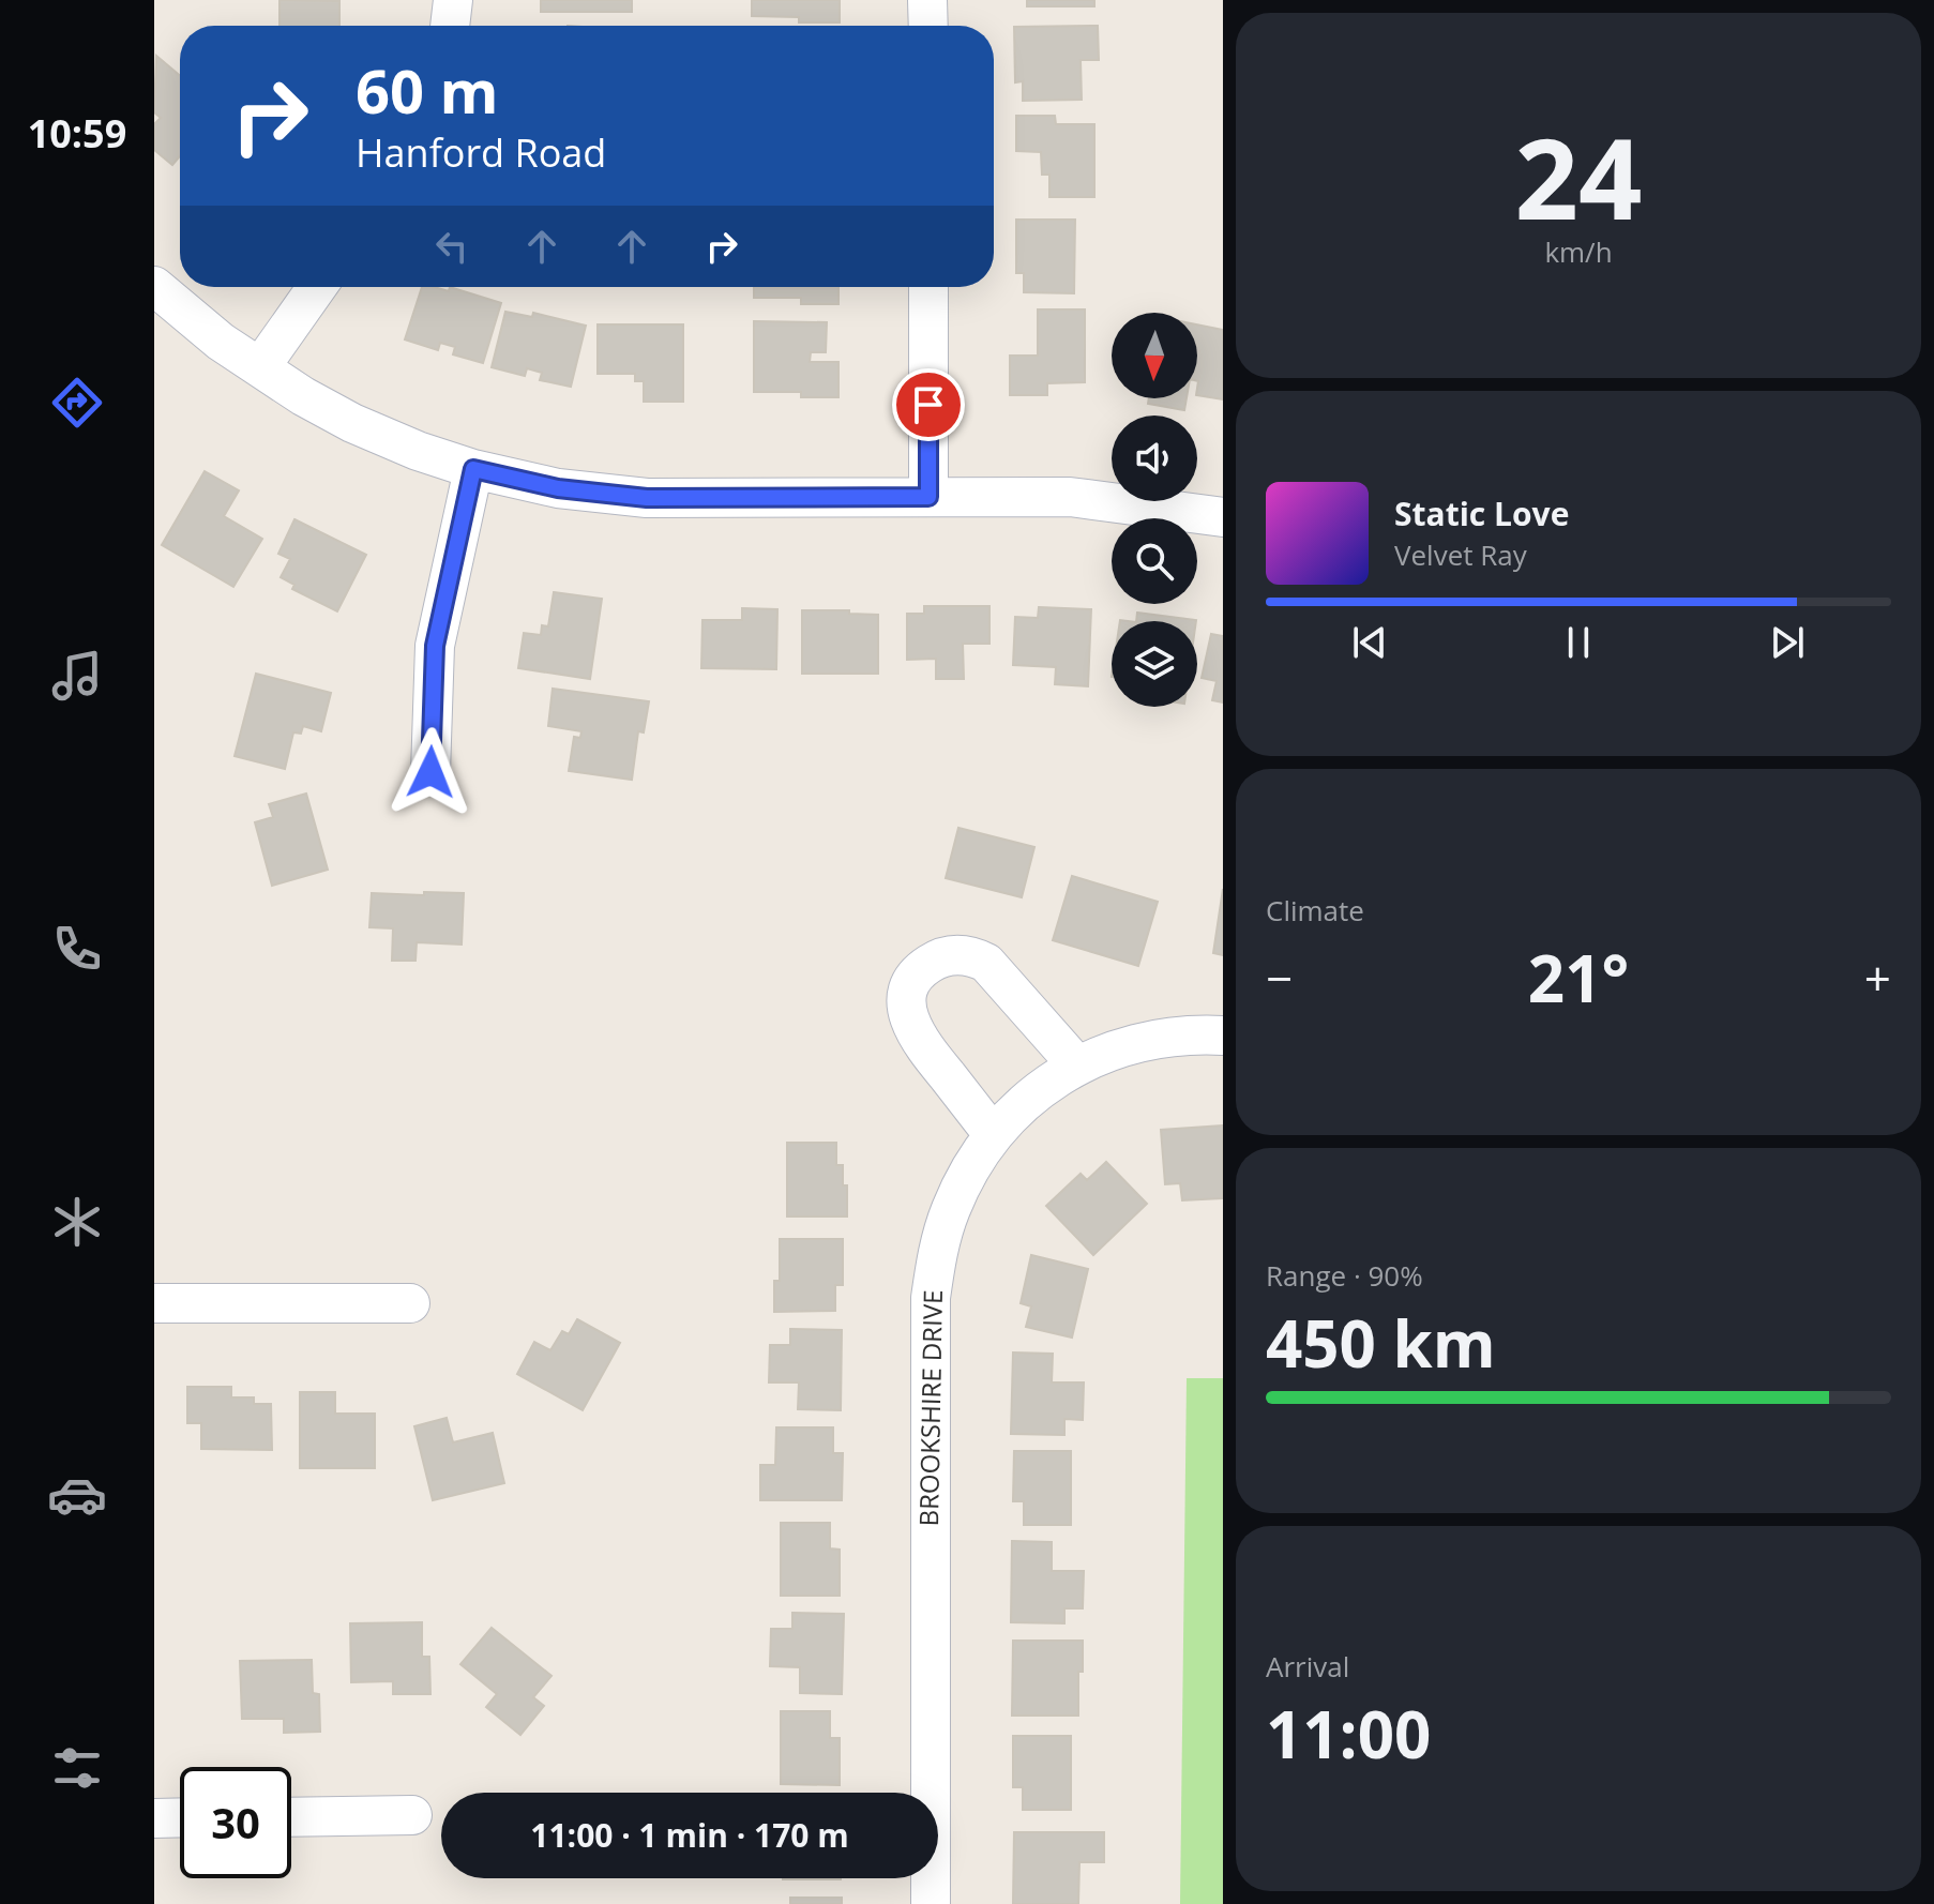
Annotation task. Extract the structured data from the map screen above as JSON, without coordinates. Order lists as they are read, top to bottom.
{
  "streets": {
    "street": ["BROOKSHIRE DRIVE"]
  },
  "north": "bottom",
  "page": {
    "tabs": "10:59",
    "tile": [
      ["24", "km/h"],
      "Climate",
      ["Range · 90%", "450 km"],
      ["Arrival", "11:00"]
    ],
    "turn": ["60 m", "Hanford Road"],
    "song": ["Static Love", "Velvet Ray"],
    "heat": ["−", "21°", "+"],
    "limit": "30",
    "trip": "11:00 · 1 min · 170 m"
  }
}
